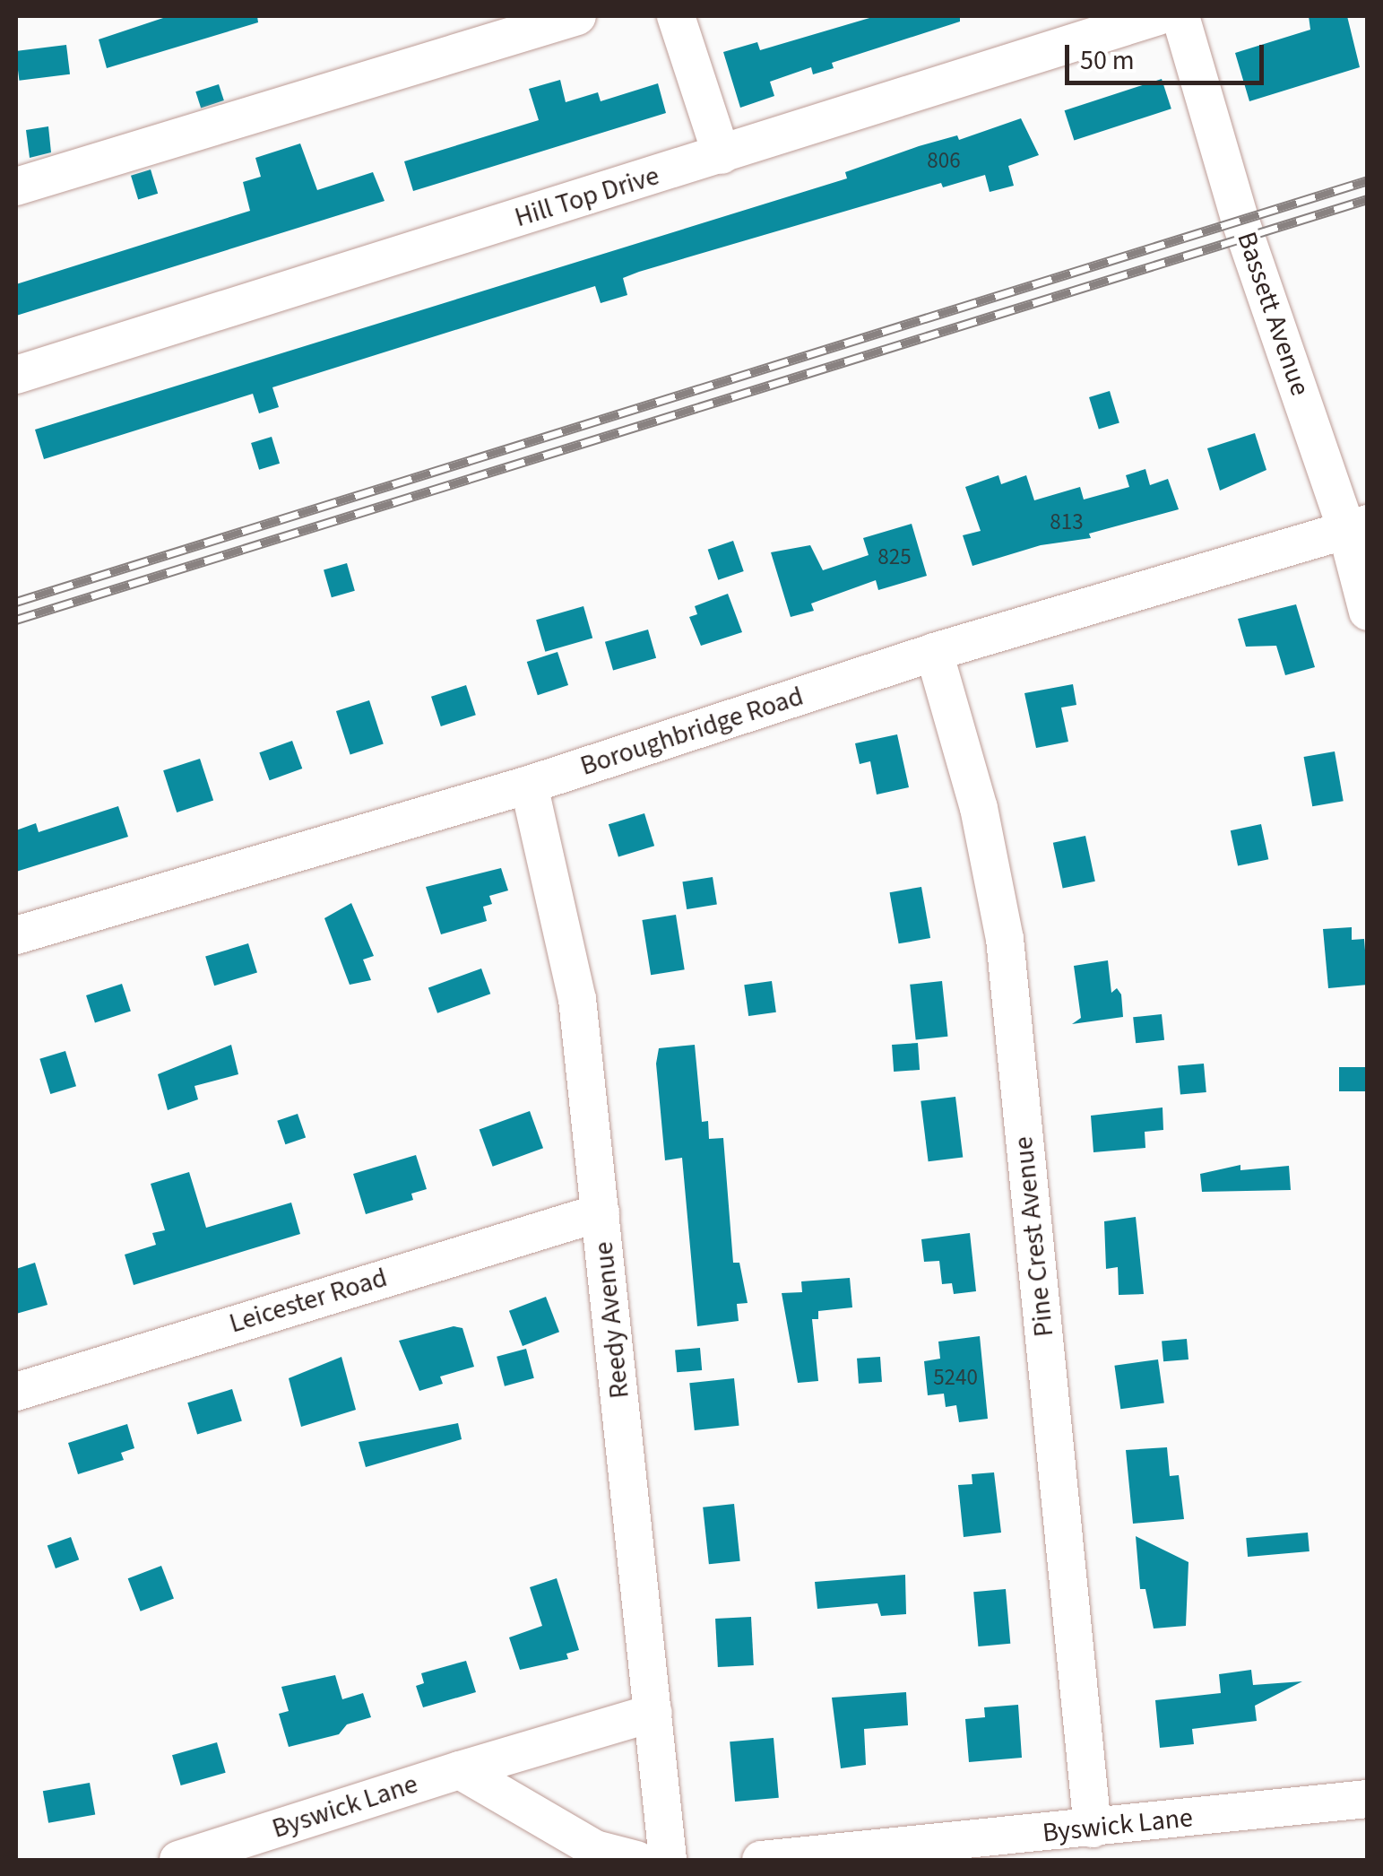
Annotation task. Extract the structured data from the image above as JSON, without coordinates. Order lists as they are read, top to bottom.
{
  "streets": {
    "street": [
      "Hill Top Drive",
      "Bassett Avenue",
      "Boroughbridge Road",
      "Pine Crest Avenue",
      "Leicester Road",
      "Reedy Avenue",
      "Byswick Lane"
    ]
  },
  "crossings": [
    ["Bassett Avenue", "Boroughbridge Road"],
    ["Boroughbridge Road", "Pine Crest Avenue"],
    ["Boroughbridge Road", "Reedy Avenue"],
    ["Pine Crest Avenue", "Byswick Lane"],
    ["Leicester Road", "Reedy Avenue"],
    ["Reedy Avenue", "Byswick Lane"]
  ],
  "house_numbers": [
    "806",
    "813",
    "825",
    "5240"
  ],
  "scale_bar": "50 m"
}
